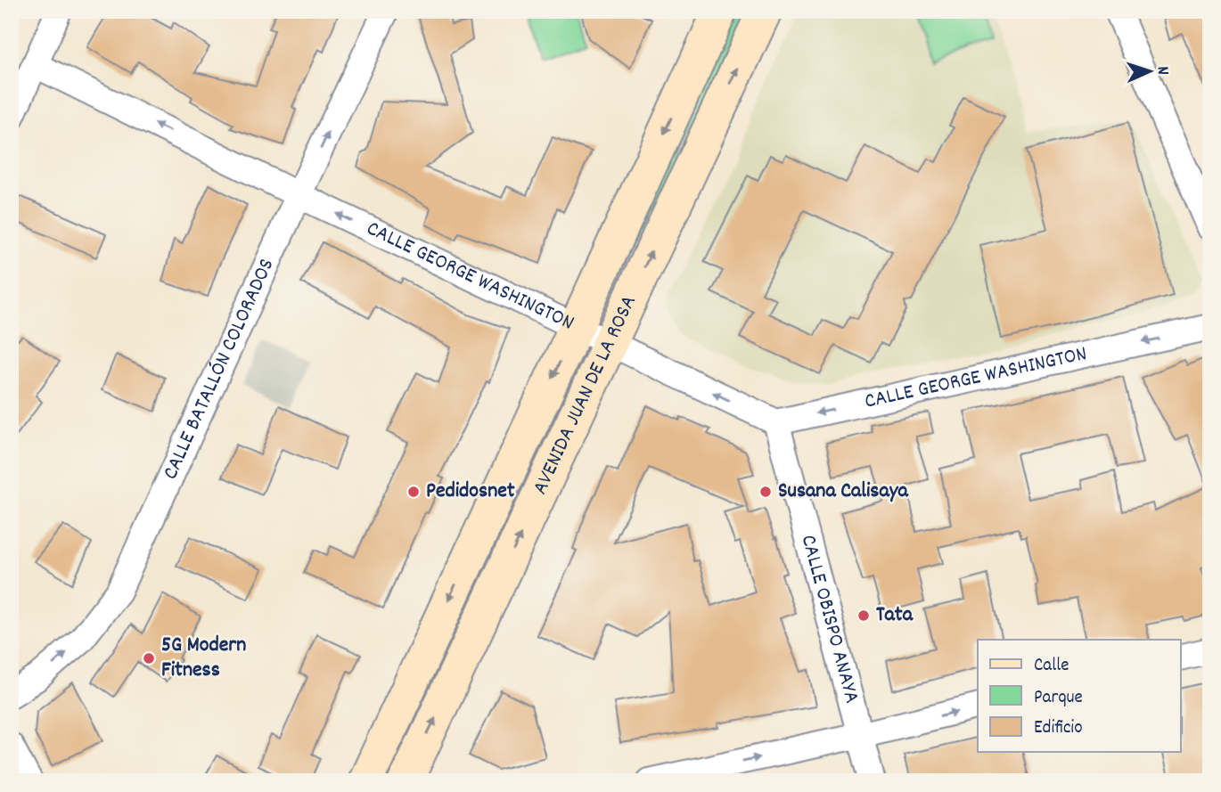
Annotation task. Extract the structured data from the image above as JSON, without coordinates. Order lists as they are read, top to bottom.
{
  "streets": {
    "main road": ["AVENIDA JUAN DE LA ROSA"],
    "street": ["CALLE GEORGE WASHINGTON", "CALLE BATALLÓN COLORADOS", "CALLE OBISPO ANAYA"]
  },
  "crossings": [
    ["CALLE GEORGE WASHINGTON", "CALLE BATALLÓN COLORADOS"],
    ["CALLE GEORGE WASHINGTON", "AVENIDA JUAN DE LA ROSA"],
    ["CALLE GEORGE WASHINGTON", "CALLE OBISPO ANAYA"]
  ],
  "one_way": ["CALLE GEORGE WASHINGTON", "CALLE BATALLÓN COLORADOS"],
  "places": [
    "Pedidosnet",
    "Susana Calisaya",
    "Tata",
    "5G Modern Fitness"
  ],
  "legend": ["Calle", "Parque", "Edificio"],
  "north": "right"
}
